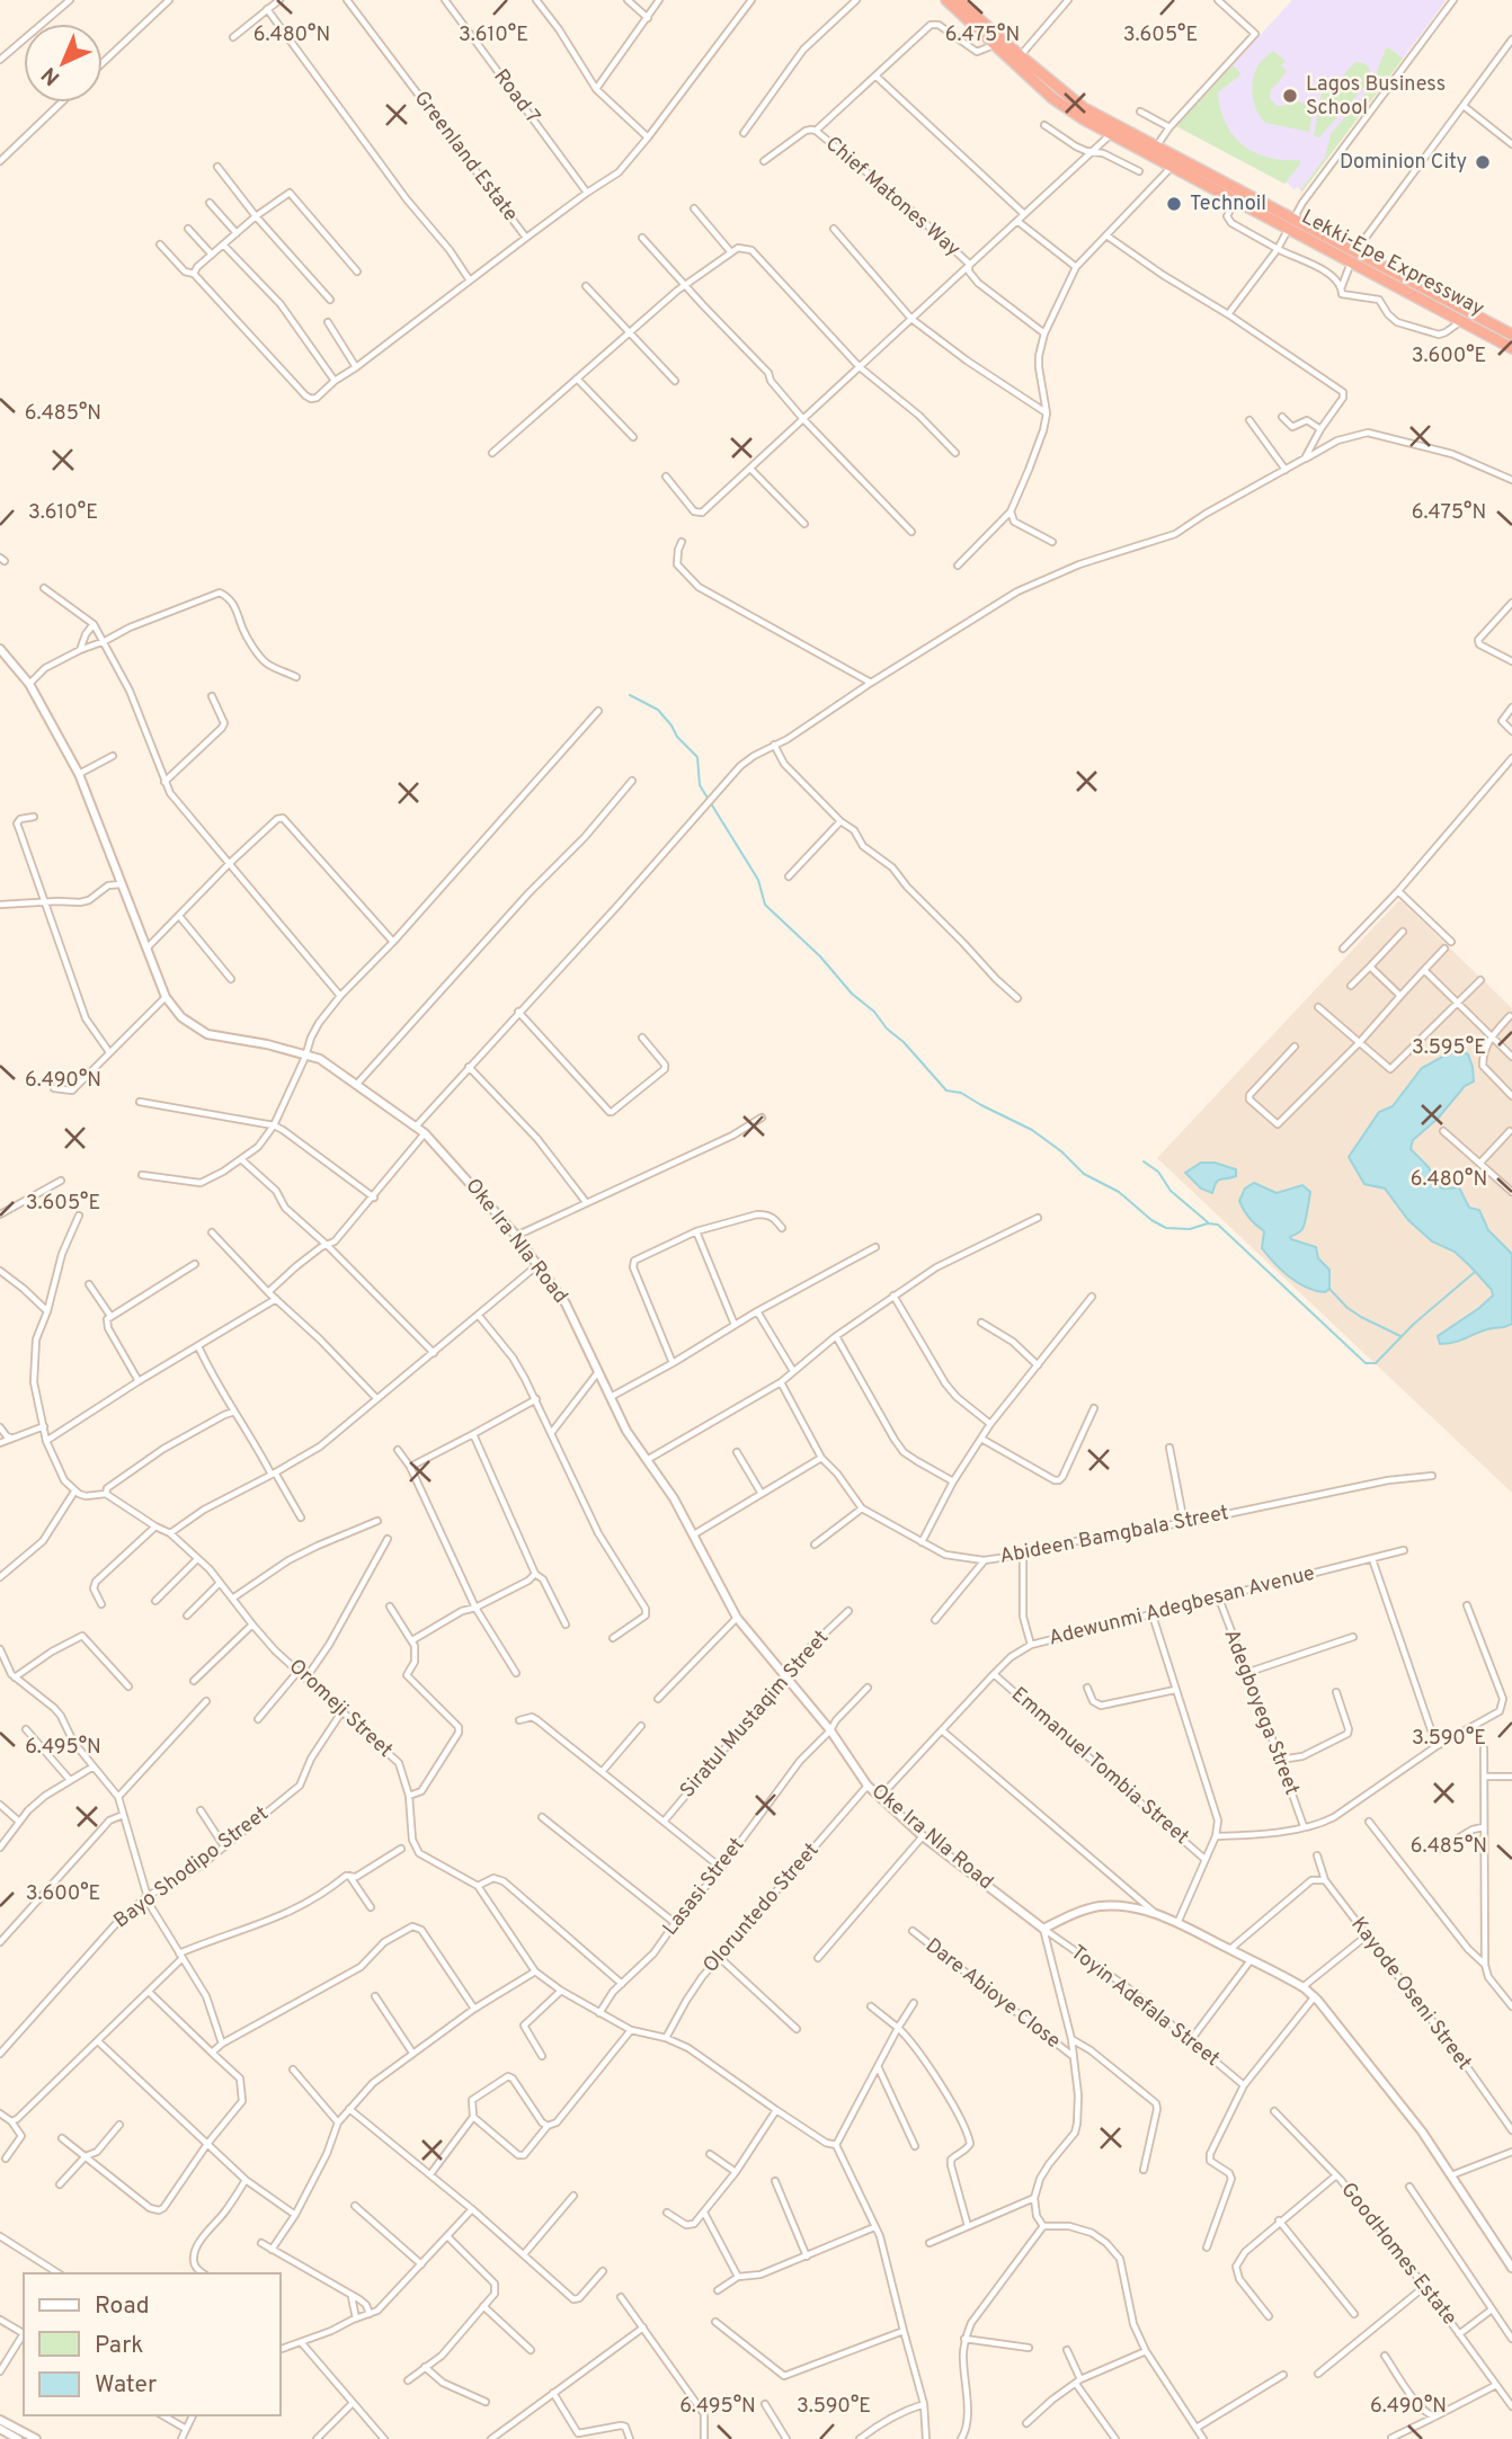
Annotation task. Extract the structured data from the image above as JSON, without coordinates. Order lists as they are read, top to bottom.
{
  "streets": {
    "highway": ["Lekki-Epe Expressway"],
    "street": [
      "Road 7",
      "Greenland Estate",
      "Chief Matones Way",
      "Oke Ira Nla Road",
      "Abideen Bamgbala Street",
      "Adewunmi Adegbesan Avenue",
      "Oromeji Street",
      "Adegboyega Street",
      "Siratul Mustaqim Street",
      "Emmanuel Tombia Street",
      "Bayo Shodipo Street",
      "Lasasi Street",
      "Oloruntedo Street",
      "Dare Abioye Close",
      "Kayode Oseni Street",
      "Toyin Adefala Street",
      "GoodHomes Estate"
    ]
  },
  "crossings": [
    ["Road 7", "Greenland Estate"],
    ["Oke Ira Nla Road", "Adewunmi Adegbesan Avenue"],
    ["Oke Ira Nla Road", "Siratul Mustaqim Street"],
    ["Oke Ira Nla Road", "Lasasi Street"],
    ["Oke Ira Nla Road", "Oloruntedo Street"],
    ["Oke Ira Nla Road", "Toyin Adefala Street"],
    ["Adewunmi Adegbesan Avenue", "Adegboyega Street"],
    ["Adewunmi Adegbesan Avenue", "Emmanuel Tombia Street"],
    ["Oromeji Street", "Bayo Shodipo Street"],
    ["Oromeji Street", "Lasasi Street"],
    ["Oromeji Street", "Oloruntedo Street"],
    ["Adegboyega Street", "Emmanuel Tombia Street"]
  ],
  "places": ["Lagos Business School", "Dominion City", "Technoil"],
  "legend": ["Road", "Park", "Water"],
  "north": "bottom left",
  "coordinates": [
    "6.480°N",
    "6.475°N",
    "3.610°E",
    "3.605°E",
    "3.600°E",
    "6.485°N",
    "3.595°E",
    "6.490°N",
    "3.590°E",
    "6.495°N"
  ]
}
